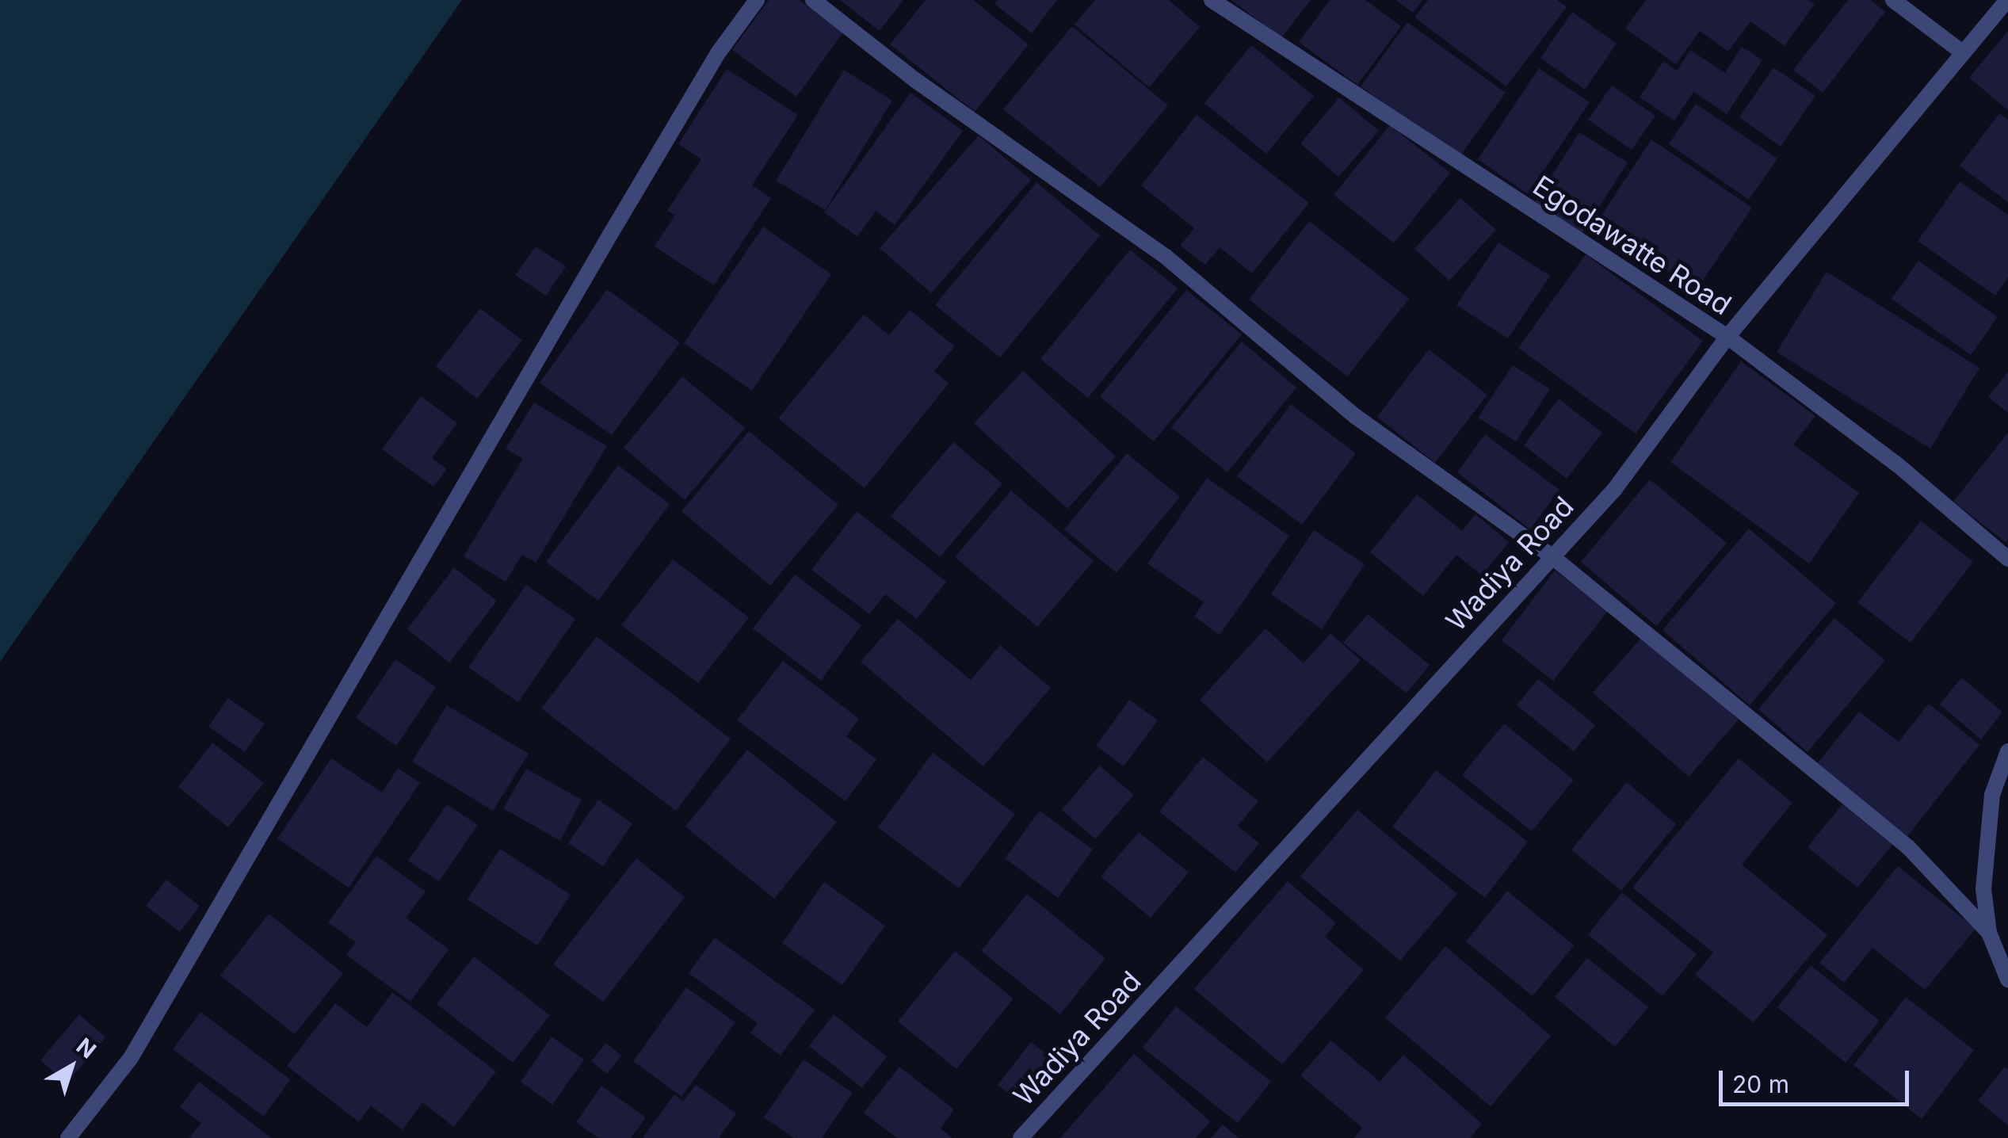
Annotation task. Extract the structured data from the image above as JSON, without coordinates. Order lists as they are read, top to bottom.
{
  "streets": {
    "street": ["Egodawatte Road", "Wadiya Road"]
  },
  "crossings": [
    ["Egodawatte Road", "Wadiya Road"]
  ],
  "scale_bar": "20 m",
  "north": "top right"
}
